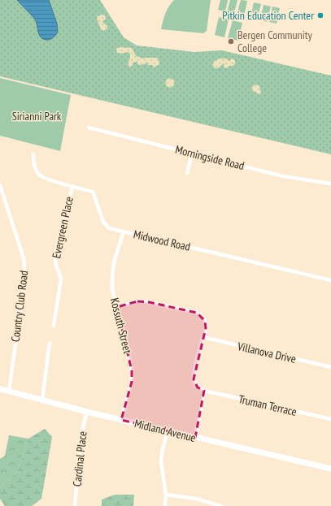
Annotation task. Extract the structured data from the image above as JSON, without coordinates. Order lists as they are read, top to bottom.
{
  "streets": {
    "street": [
      "Morningside Road",
      "Evergreen Place",
      "Midwood Road",
      "Country Club Road",
      "Kossuth Street",
      "Villanova Drive",
      "Truman Terrace",
      "Midland Avenue",
      "Cardinal Place"
    ]
  },
  "crossings": [
    ["Evergreen Place", "Midwood Road"],
    ["Midwood Road", "Kossuth Street"],
    ["Country Club Road", "Midland Avenue"],
    ["Kossuth Street", "Midland Avenue"],
    ["Midland Avenue", "Cardinal Place"]
  ],
  "parks": ["Sirianni Park"],
  "places": ["Pitkin Education Center", "Bergen Community College"]
}
